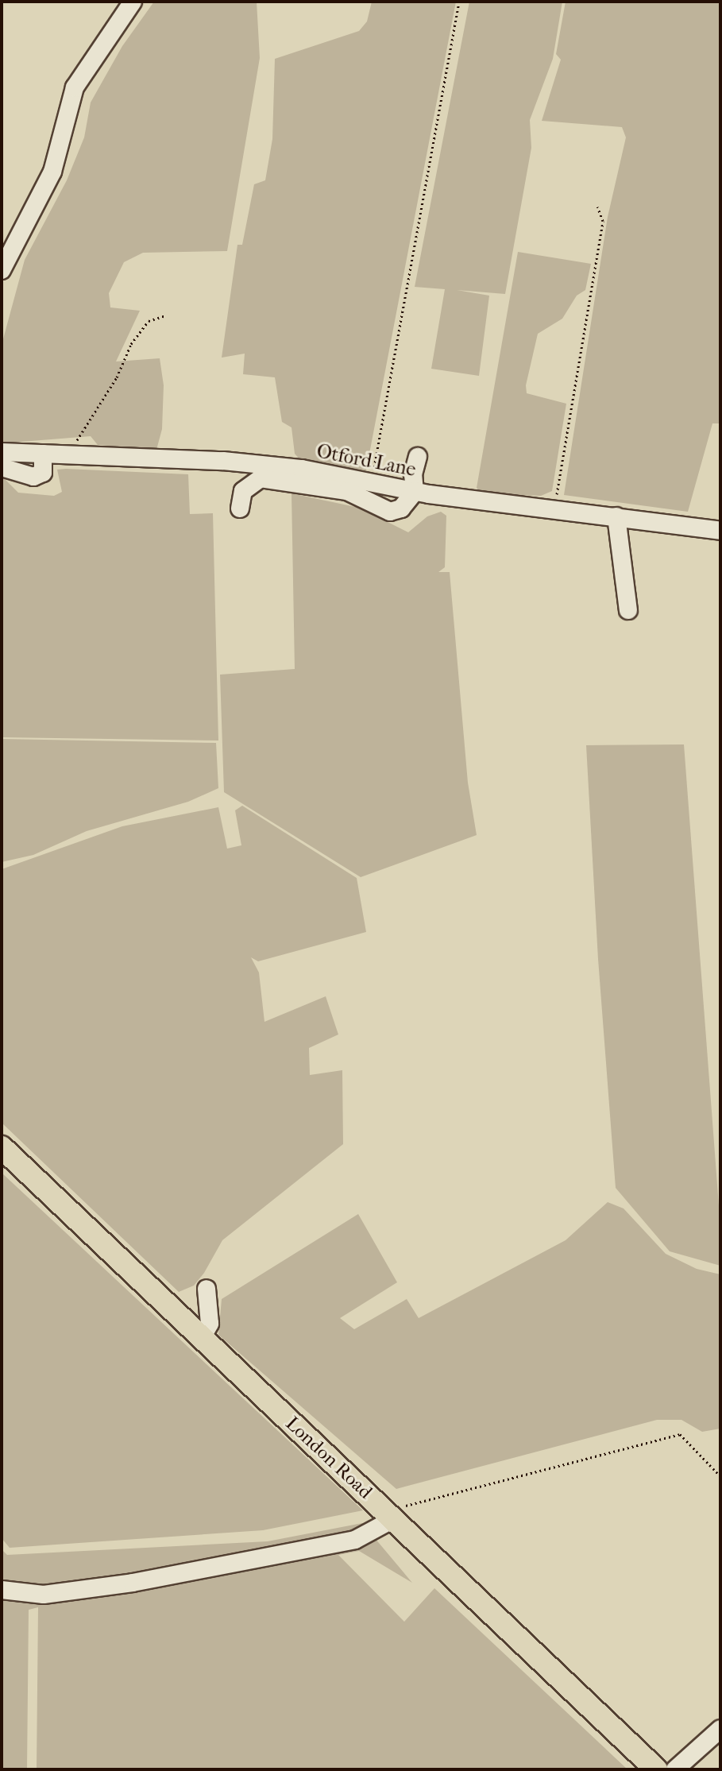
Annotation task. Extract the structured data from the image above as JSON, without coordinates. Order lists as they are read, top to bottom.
{
  "streets": {
    "main road": ["London Road"],
    "street": ["Otford Lane"]
  }
}
